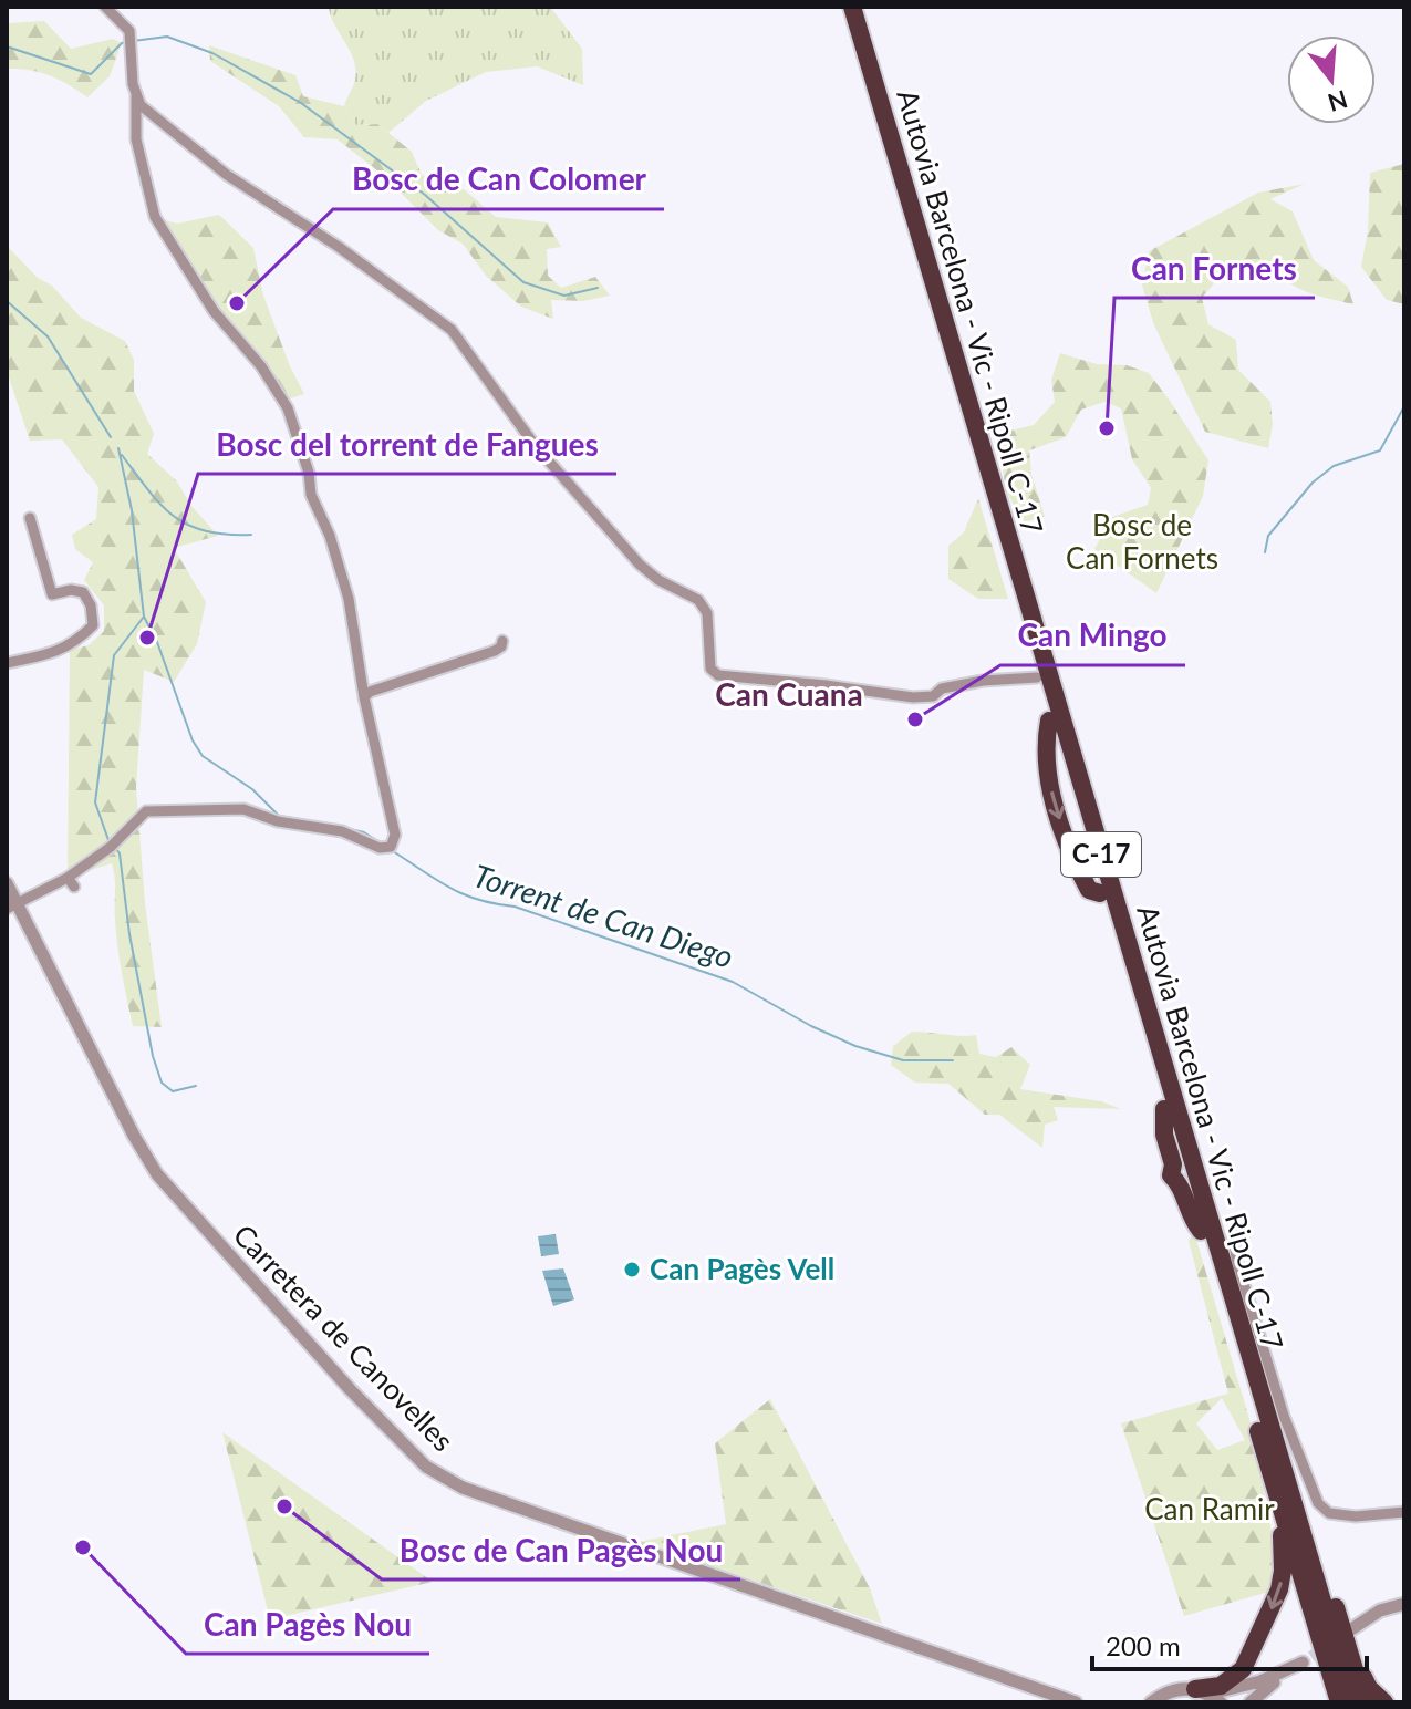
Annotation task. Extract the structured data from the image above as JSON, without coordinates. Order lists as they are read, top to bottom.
{
  "streets": {
    "highway": ["Autovia Barcelona - Vic - Ripoll C-17", "C-17"],
    "street": ["Carretera de Canovelles"]
  },
  "districts": ["Can Cuana"],
  "water": ["Torrent de Can Diego"],
  "parks": ["Bosc de Can Fornets", "Can Ramir"],
  "places": [
    "Bosc de Can Colomer",
    "Can Fornets",
    "Bosc del torrent de Fangues",
    "Can Mingo",
    "Can Pagès Vell",
    "Bosc de Can Pagès Nou",
    "Can Pagès Nou"
  ],
  "scale_bar": "200 m",
  "north": "bottom"
}
